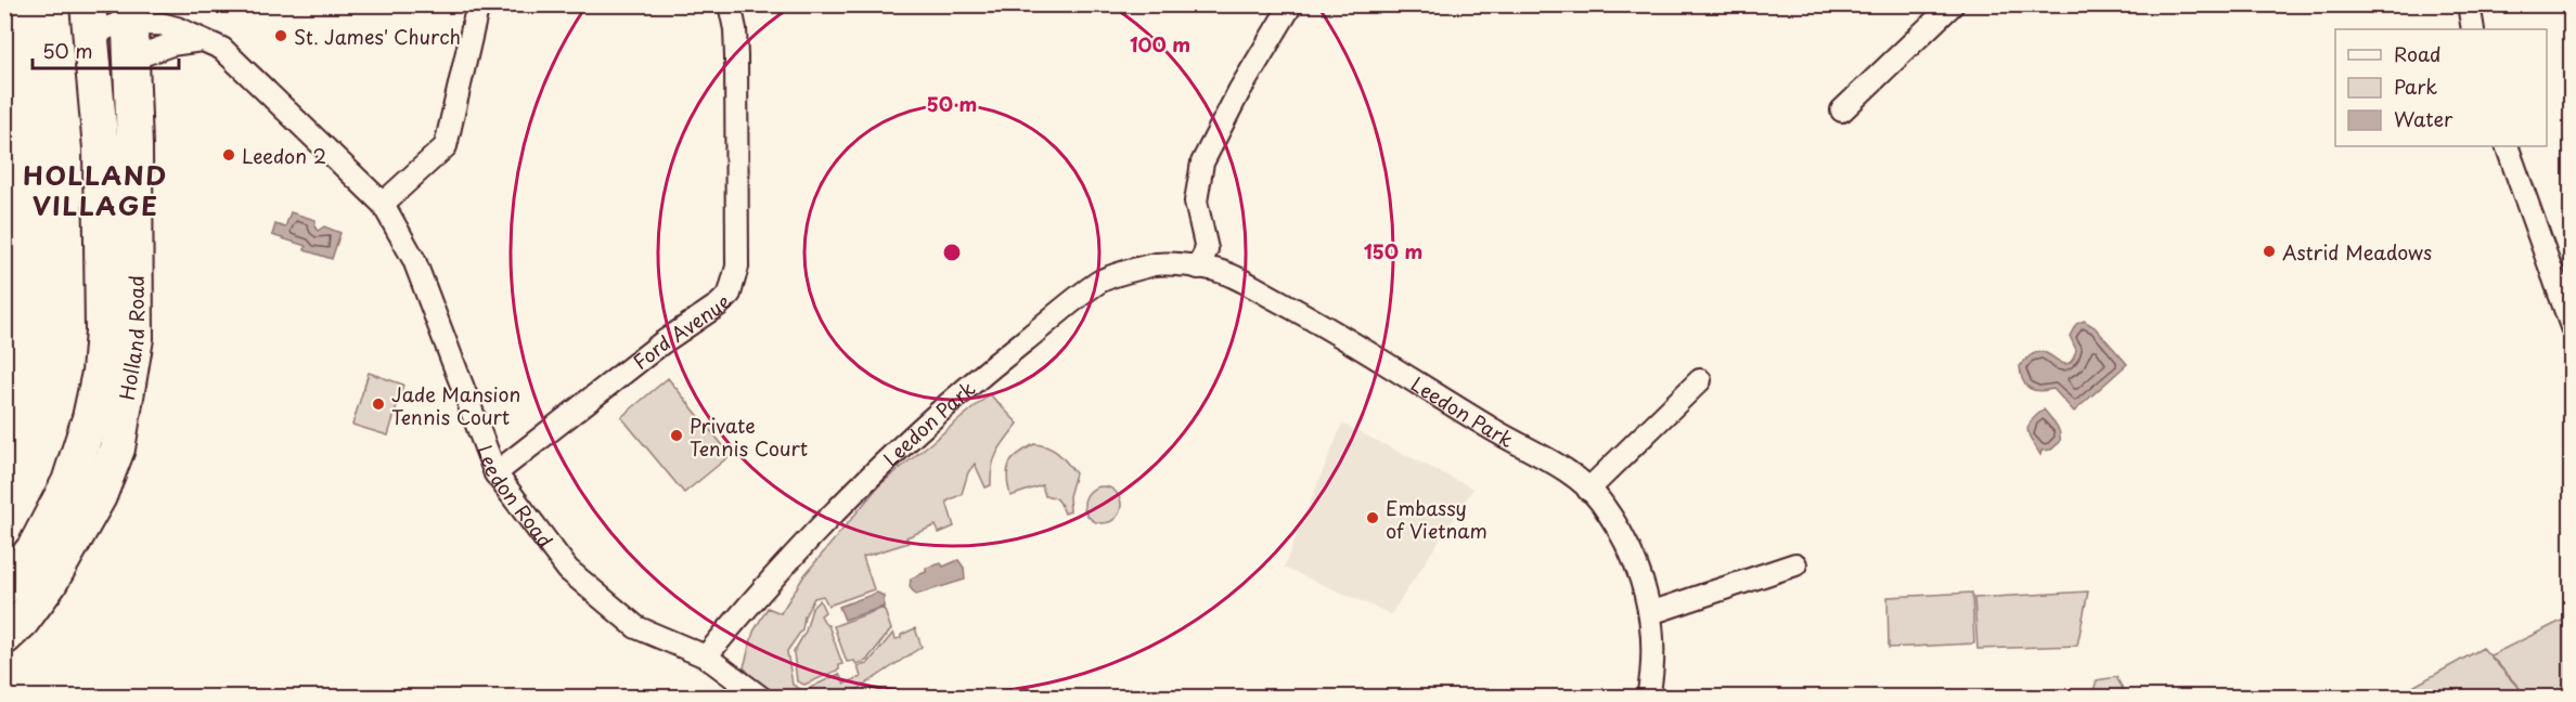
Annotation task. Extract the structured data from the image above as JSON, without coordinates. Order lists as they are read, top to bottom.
{
  "streets": {
    "main road": ["Holland Road"],
    "street": ["Ford Avenue", "Leedon Park", "Leedon Road"]
  },
  "crossings": [
    ["Ford Avenue", "Leedon Road"],
    ["Holland Road", "Leedon Road"],
    ["Leedon Park", "Leedon Road"]
  ],
  "districts": ["HOLLAND VILLAGE"],
  "places": [
    "St. James' Church",
    "Leedon 2",
    "Astrid Meadows",
    "Jade Mansion Tennis Court",
    "Private Tennis Court",
    "Embassy of Vietnam"
  ],
  "legend": ["Road", "Park", "Water"],
  "scale_bar": "50 m",
  "rings": ["100 m", "50 m", "150 m"]
}
